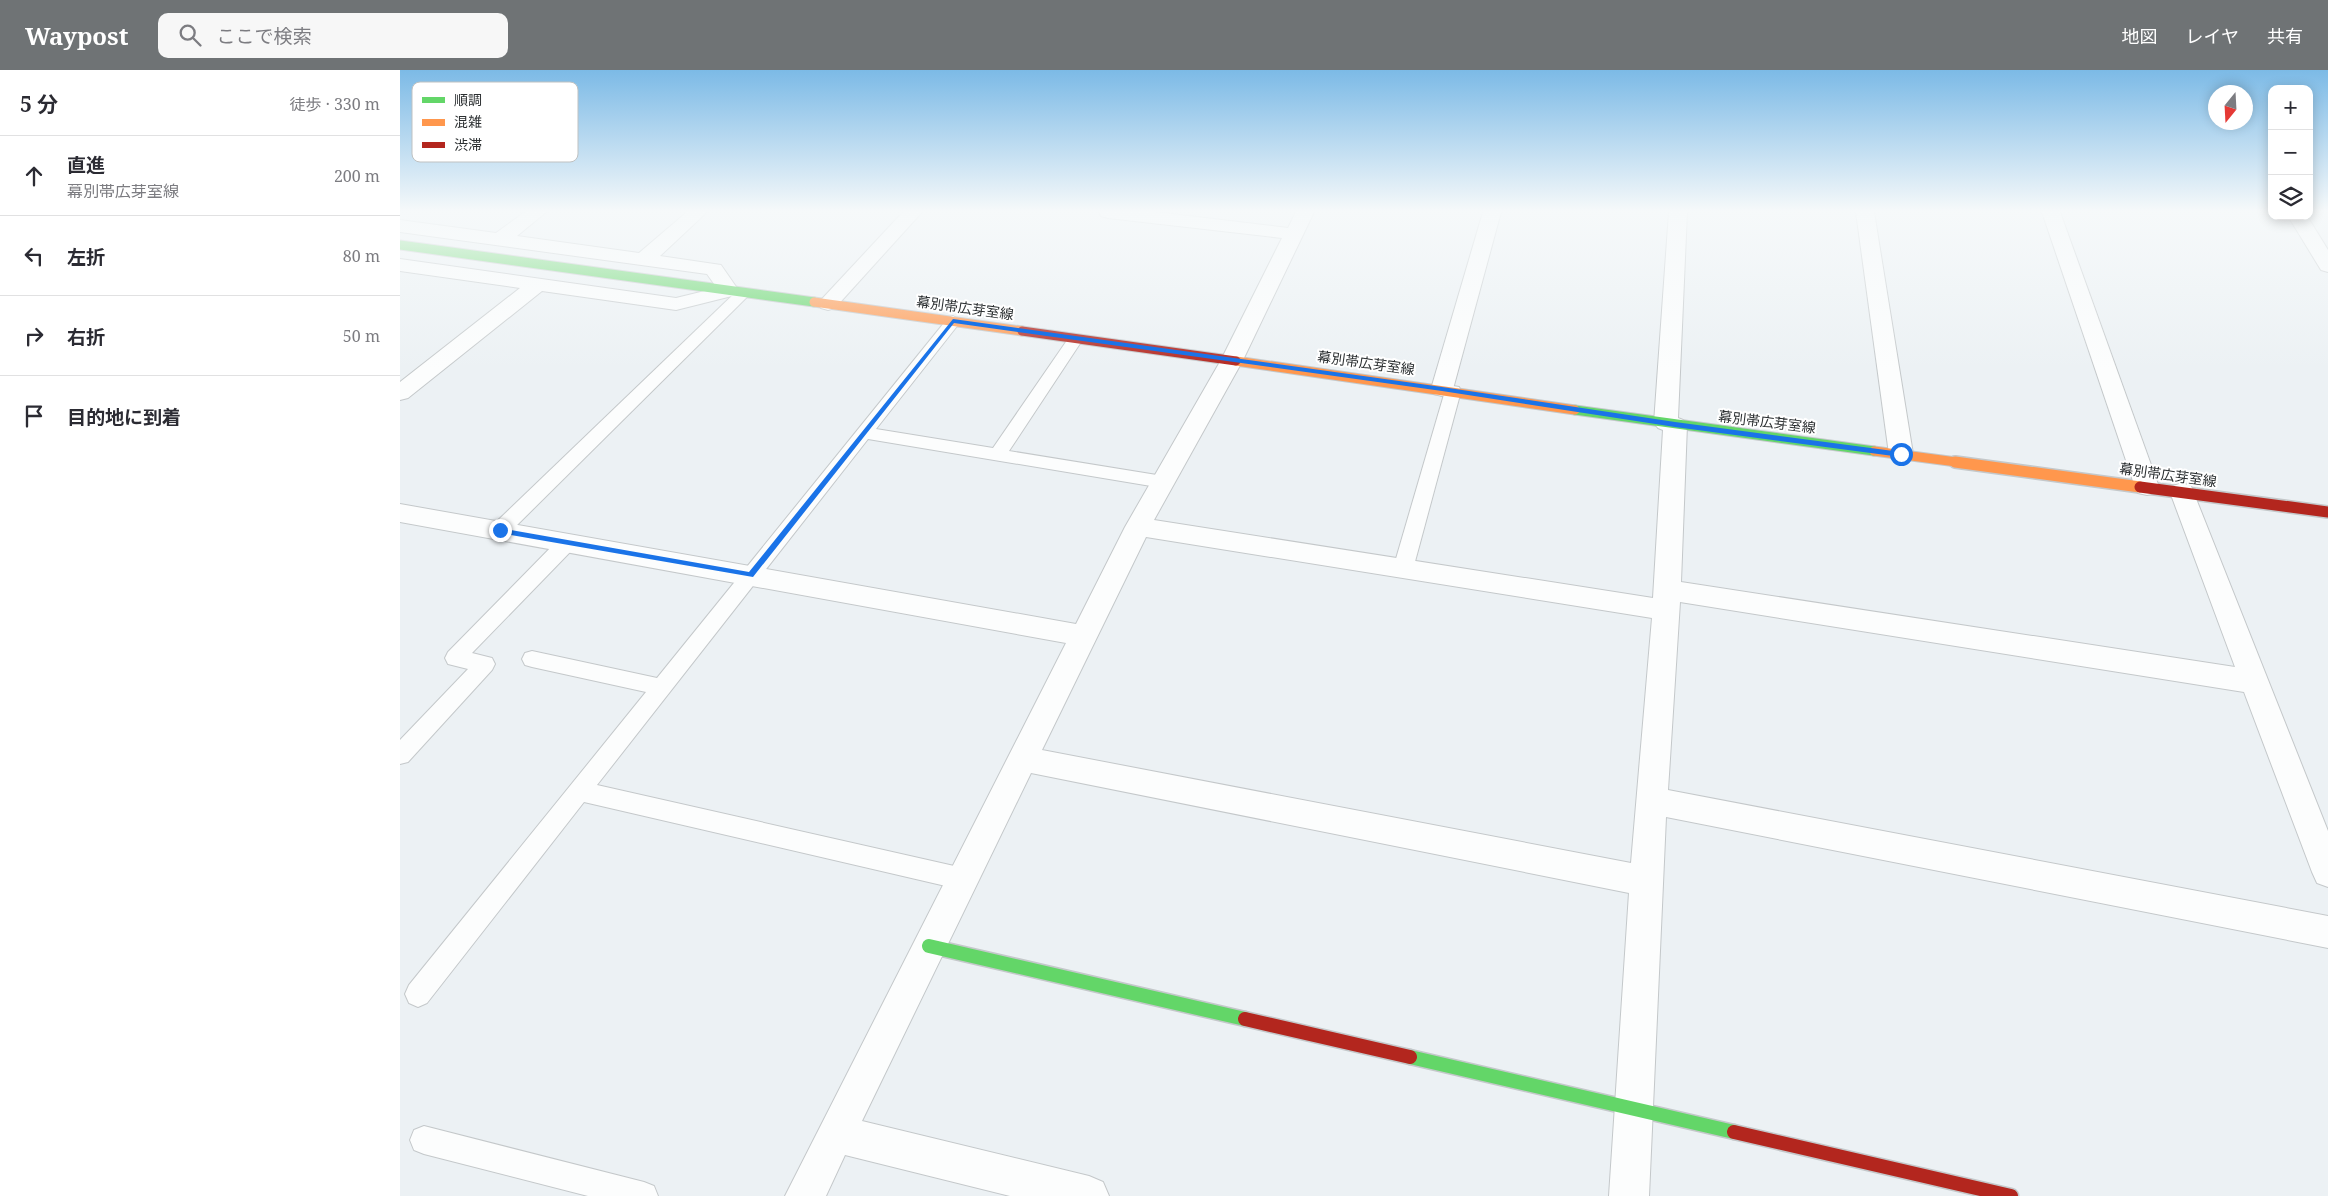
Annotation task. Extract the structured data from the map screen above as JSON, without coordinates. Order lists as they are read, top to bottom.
{
  "streets": {
    "main road": ["幕別帯広芽室線"]
  },
  "legend": ["順調", "混雑", "渋滞"],
  "north": "bottom",
  "page": {
    "header": "Waypost",
    "search": "ここで検索",
    "nav": ["地図", "レイヤ", "共有"],
    "heading": ["5 分", "徒歩 · 330 m"],
    "map_buttons": ["+", "−"],
    "list": [
      ["直進", "幕別帯広芽室線", "200 m"],
      ["左折", "80 m"],
      ["右折", "50 m"],
      "目的地に到着"
    ]
  }
}
